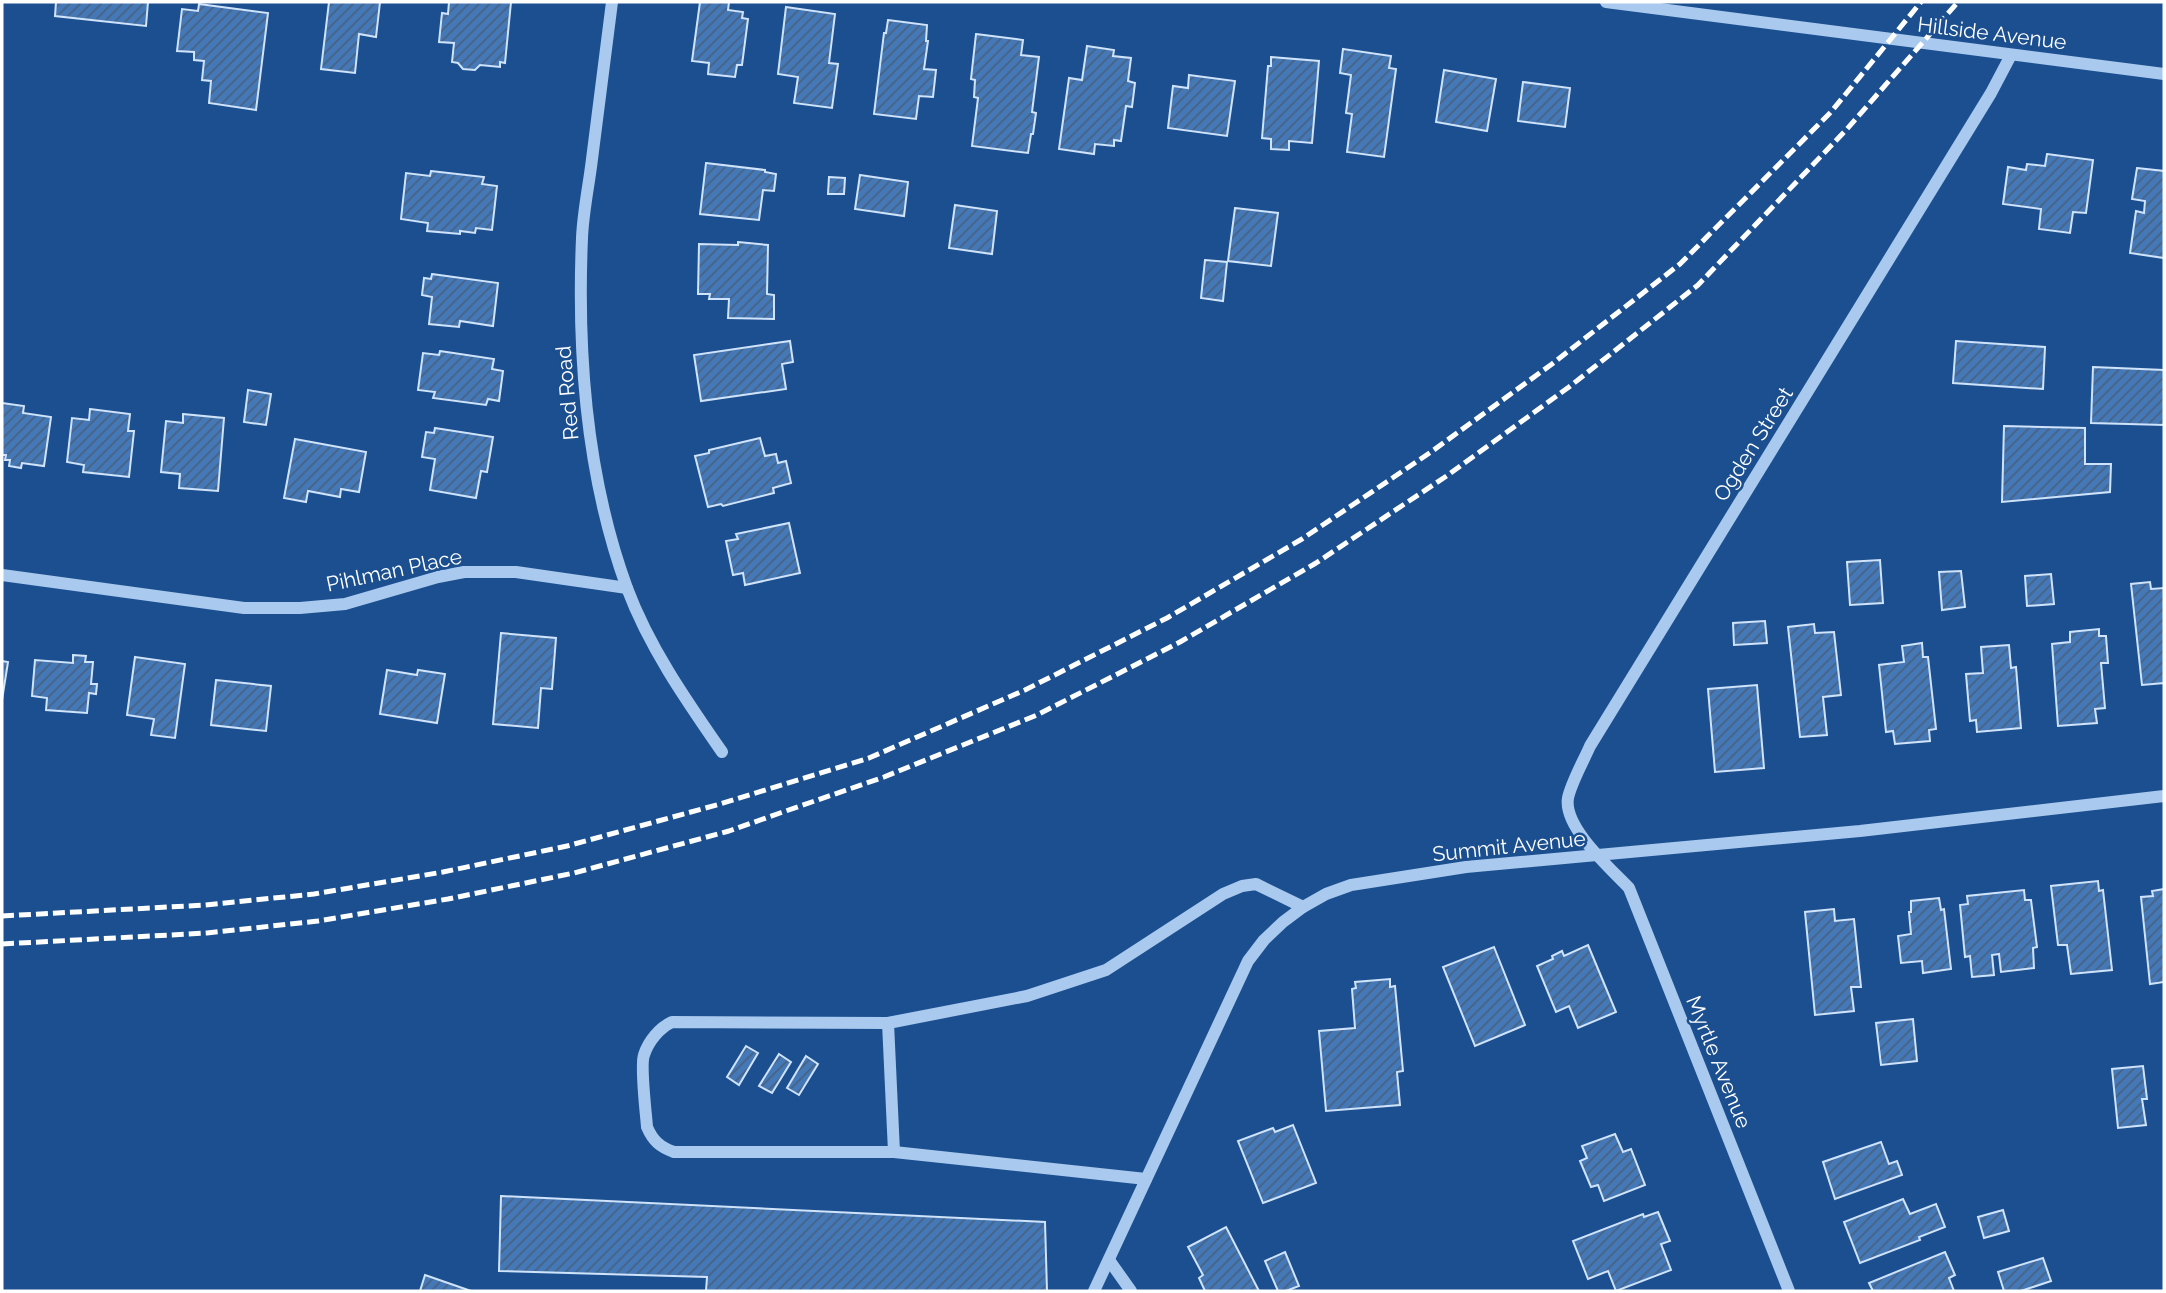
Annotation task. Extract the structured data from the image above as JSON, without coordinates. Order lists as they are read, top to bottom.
{
  "streets": {
    "street": [
      "Hillside Avenue",
      "Red Road",
      "Ogden Street",
      "Pihlman Place",
      "Summit Avenue",
      "Myrtle Avenue"
    ]
  },
  "crossings": [
    ["Hillside Avenue", "Ogden Street"],
    ["Red Road", "Pihlman Place"],
    ["Ogden Street", "Summit Avenue"],
    ["Ogden Street", "Myrtle Avenue"],
    ["Summit Avenue", "Myrtle Avenue"]
  ]
}
